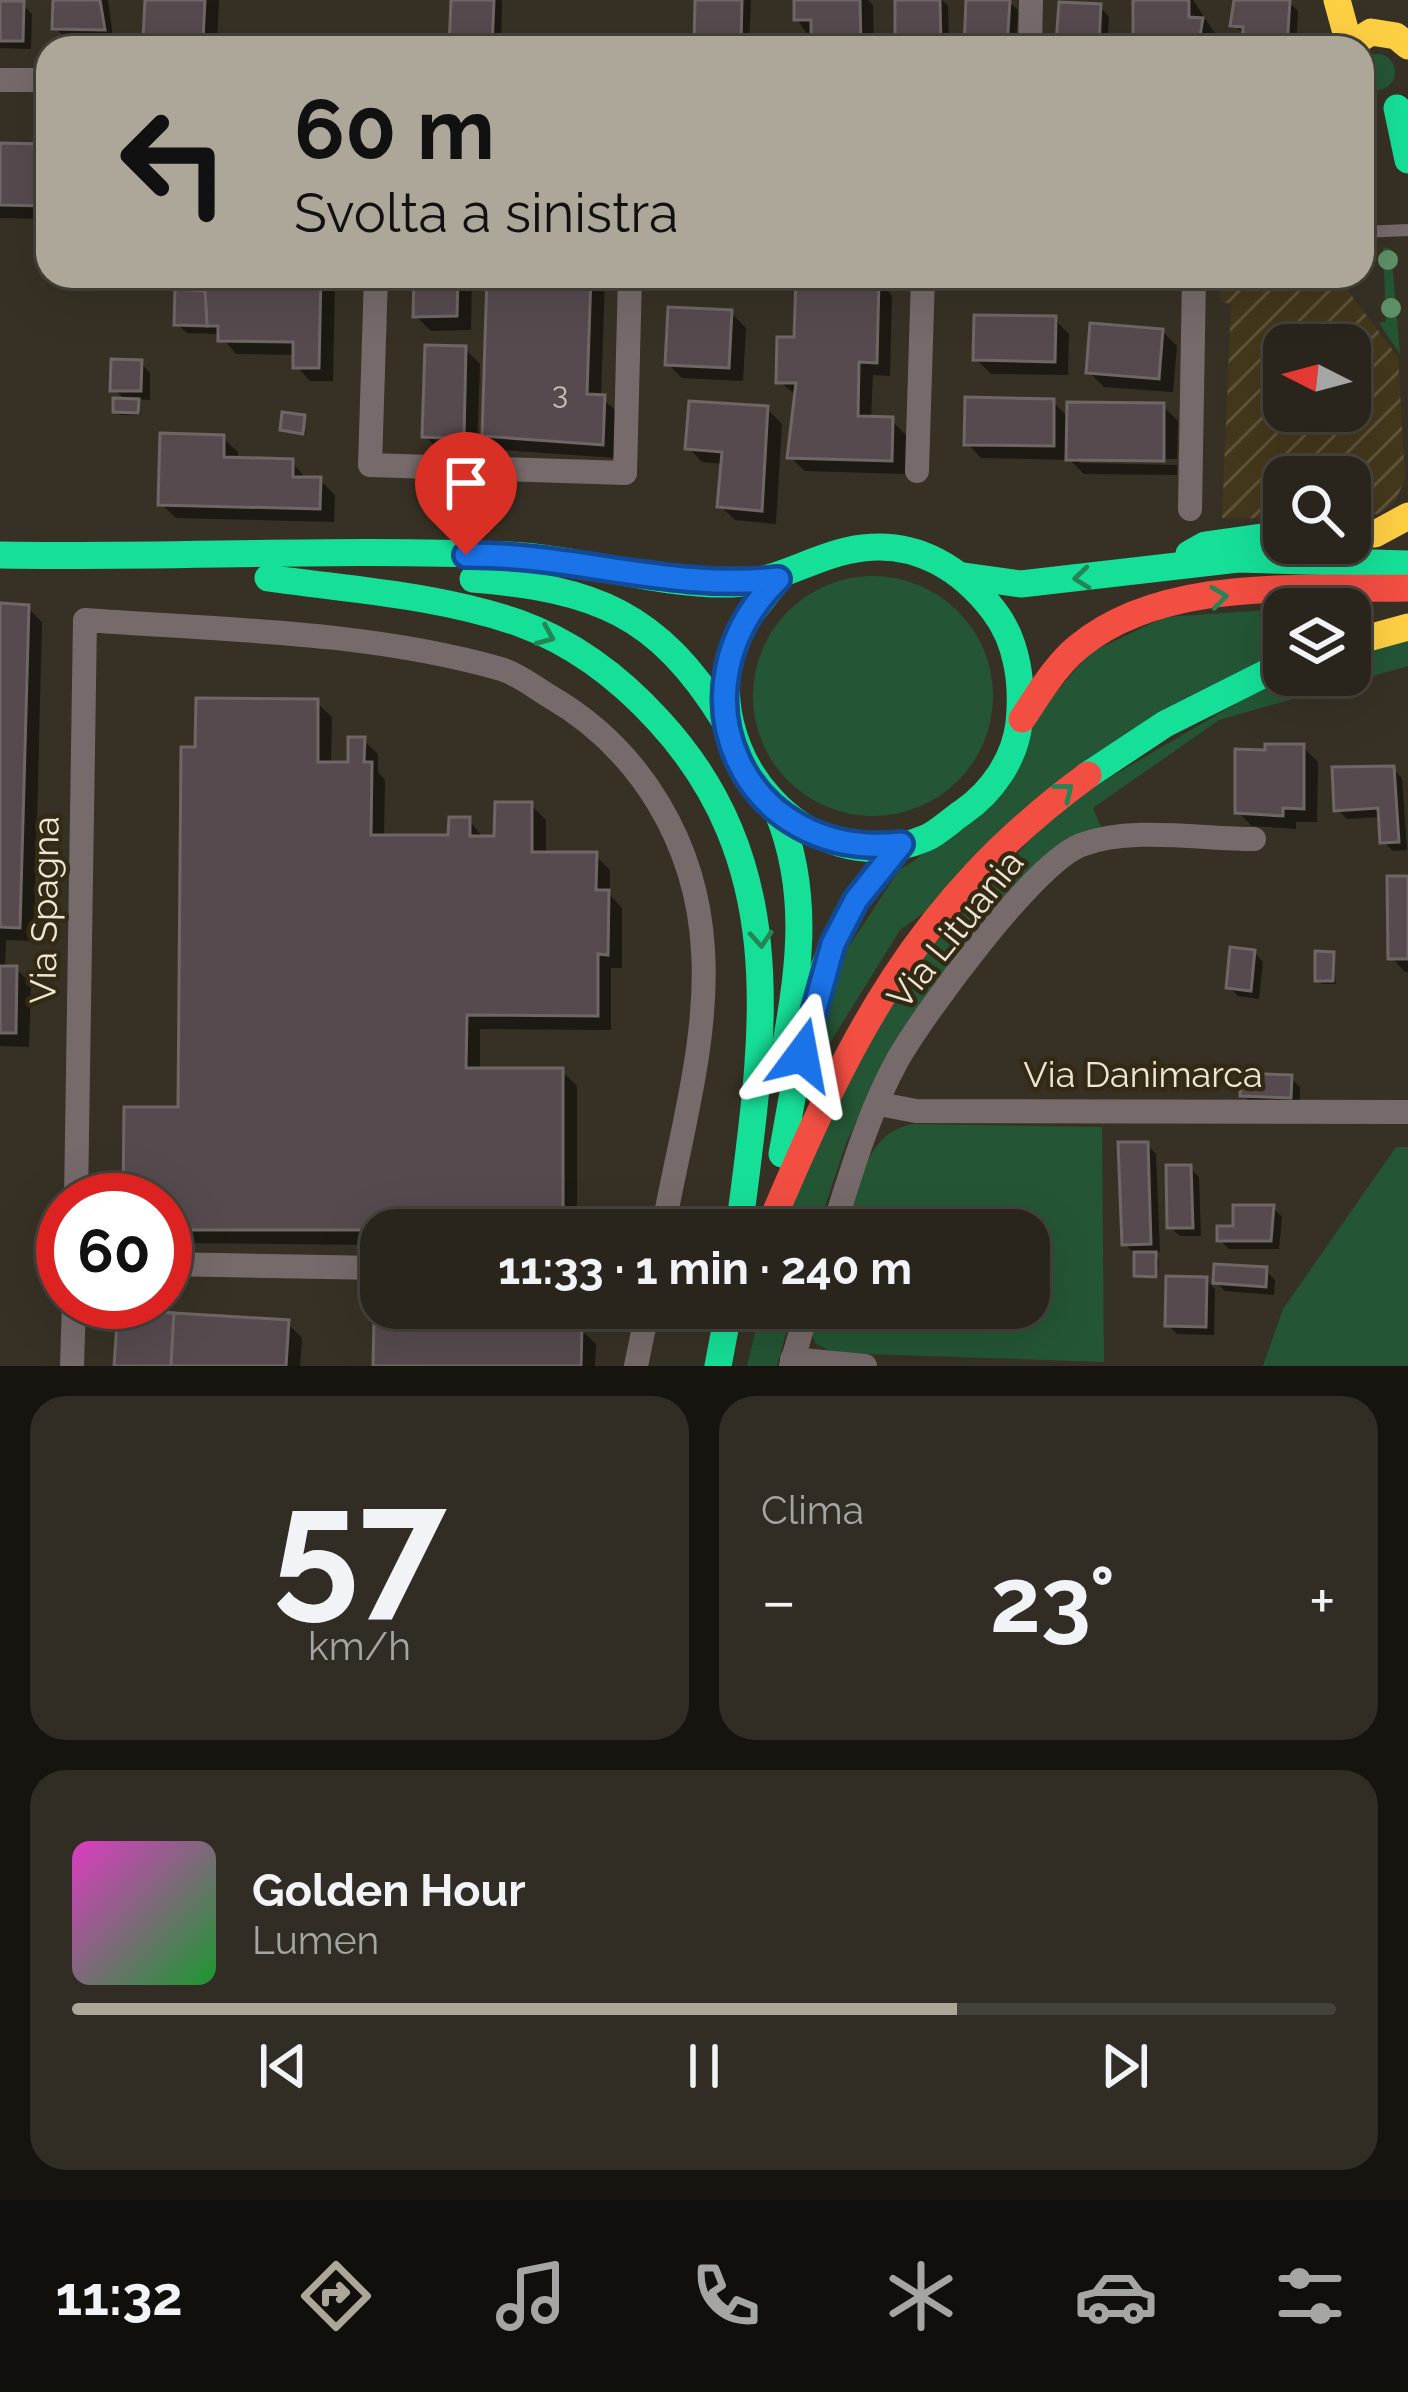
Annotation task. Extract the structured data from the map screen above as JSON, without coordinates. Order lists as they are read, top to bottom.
{
  "streets": {
    "street": ["Via Spagna", "Via Lituania", "Via Danimarca"]
  },
  "crossings": [
    ["Via Lituania", "Via Danimarca"]
  ],
  "house_numbers": ["3"],
  "north": "left",
  "page": {
    "turn": ["60 m", "Svolta a sinistra"],
    "limit": "60",
    "trip": "11:33 · 1 min · 240 m",
    "tile": [
      ["57", "km/h"],
      "Clima"
    ],
    "heat": ["−", "23°", "+"],
    "song": ["Golden Hour", "Lumen"],
    "tabs": "11:32"
  }
}
